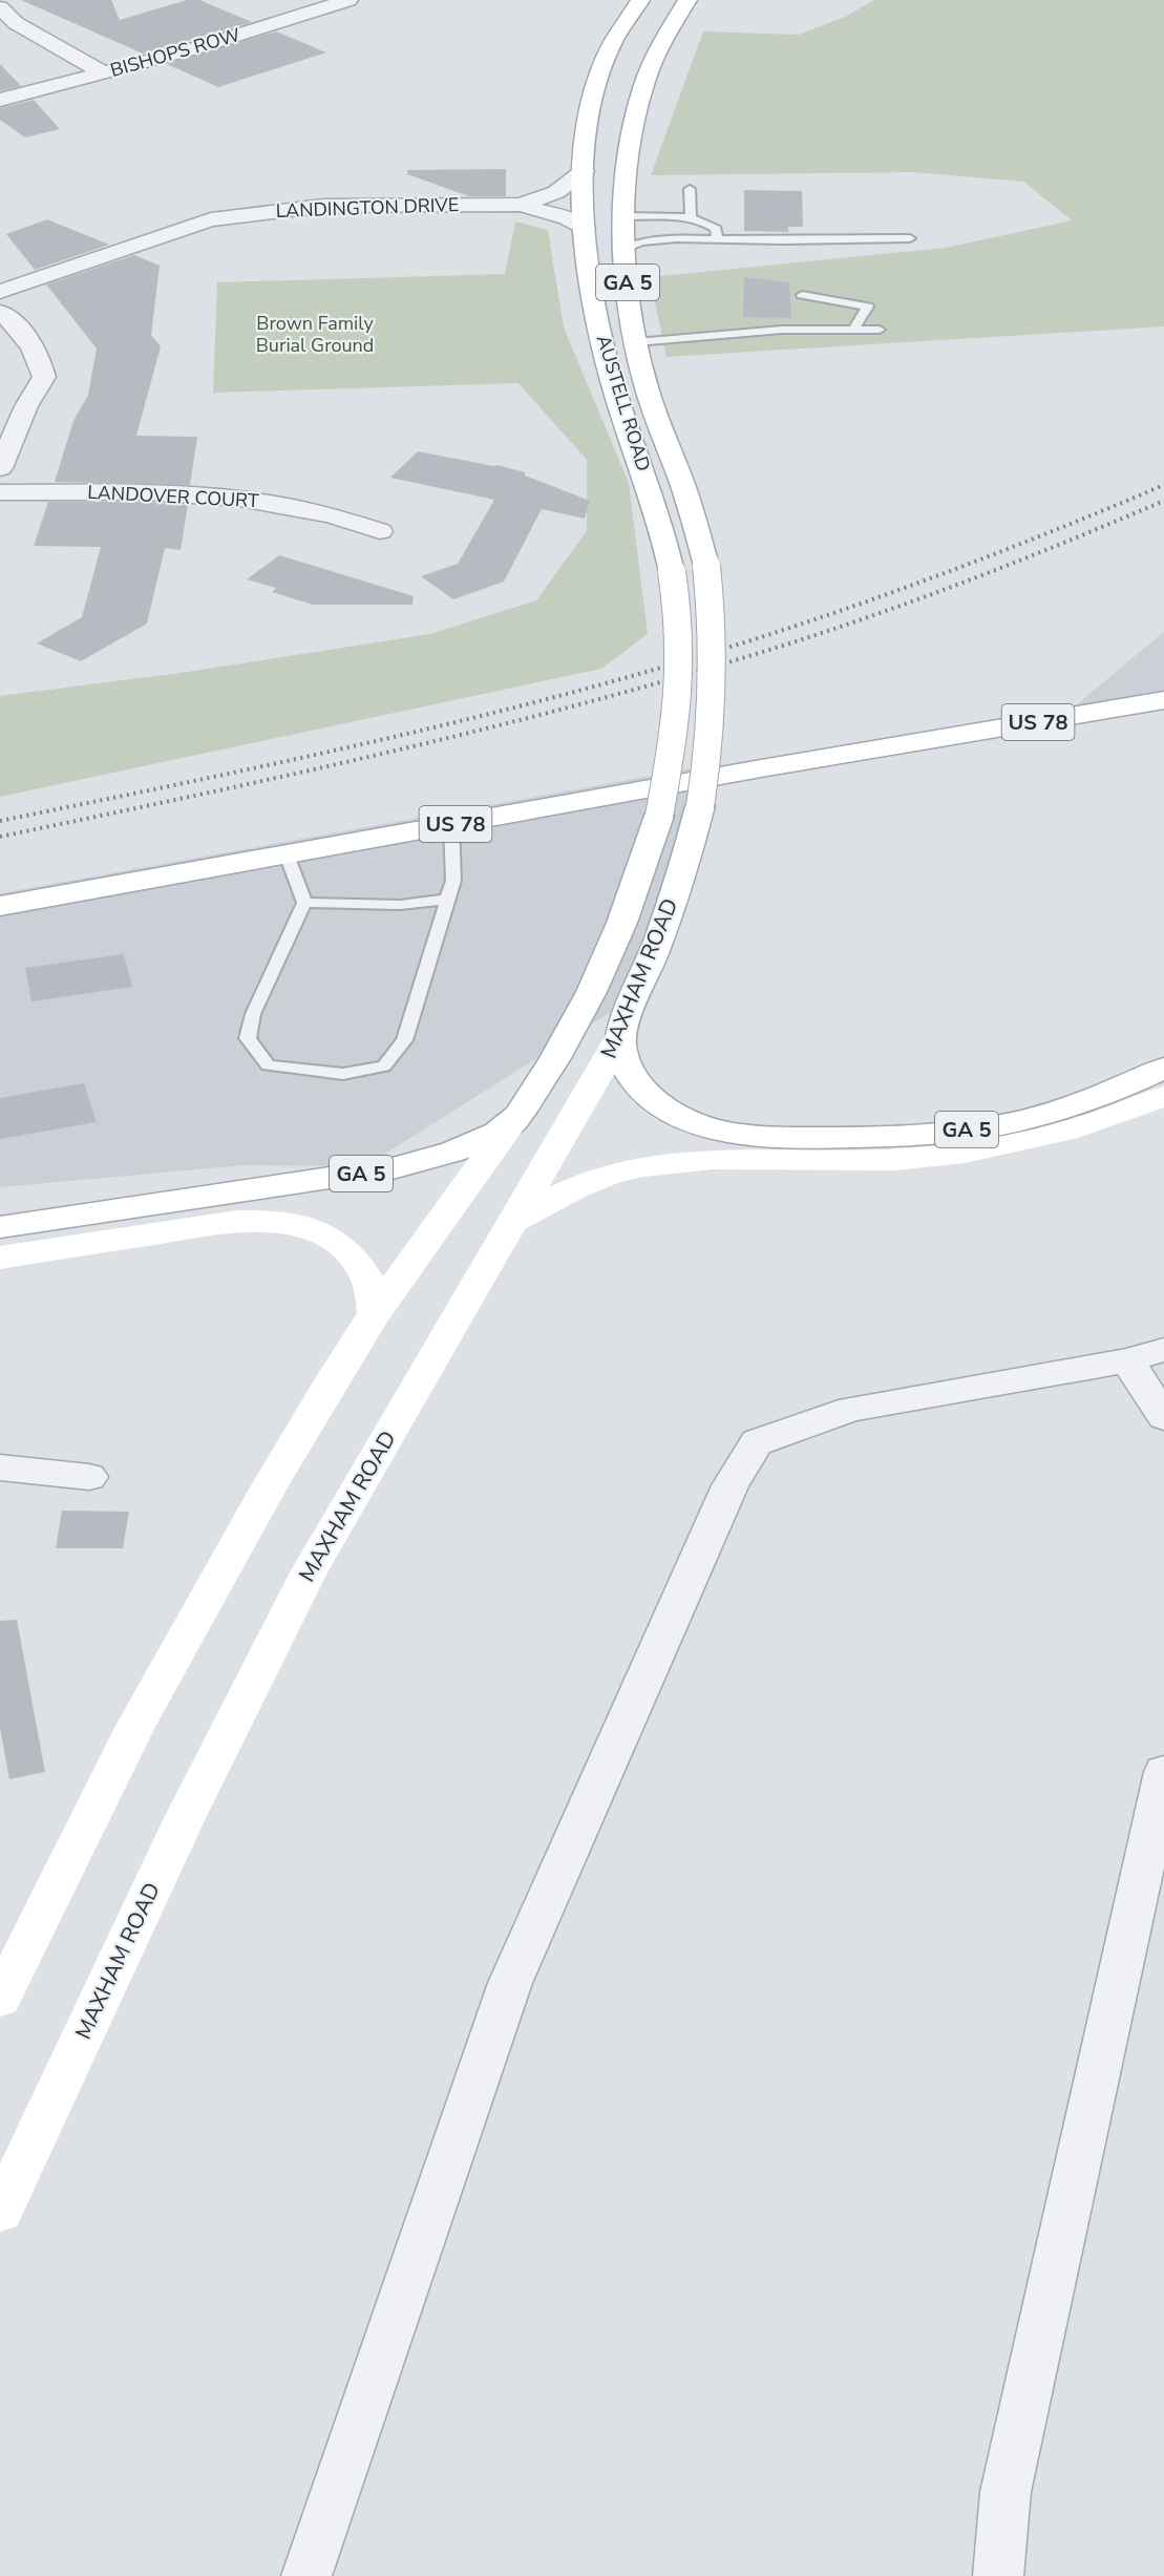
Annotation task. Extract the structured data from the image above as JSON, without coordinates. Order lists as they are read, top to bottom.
{
  "streets": {
    "main road": [
      "GA 5",
      "AUSTELL ROAD",
      "US 78",
      "MAXHAM ROAD"
    ],
    "street": ["BISHOPS ROW", "LANDINGTON DRIVE", "LANDOVER COURT"]
  },
  "crossings": [
    ["LANDINGTON DRIVE", "AUSTELL ROAD"],
    ["GA 5", "MAXHAM ROAD"],
    ["AUSTELL ROAD", "MAXHAM ROAD"]
  ],
  "parks": ["Brown Family Burial Ground"]
}
